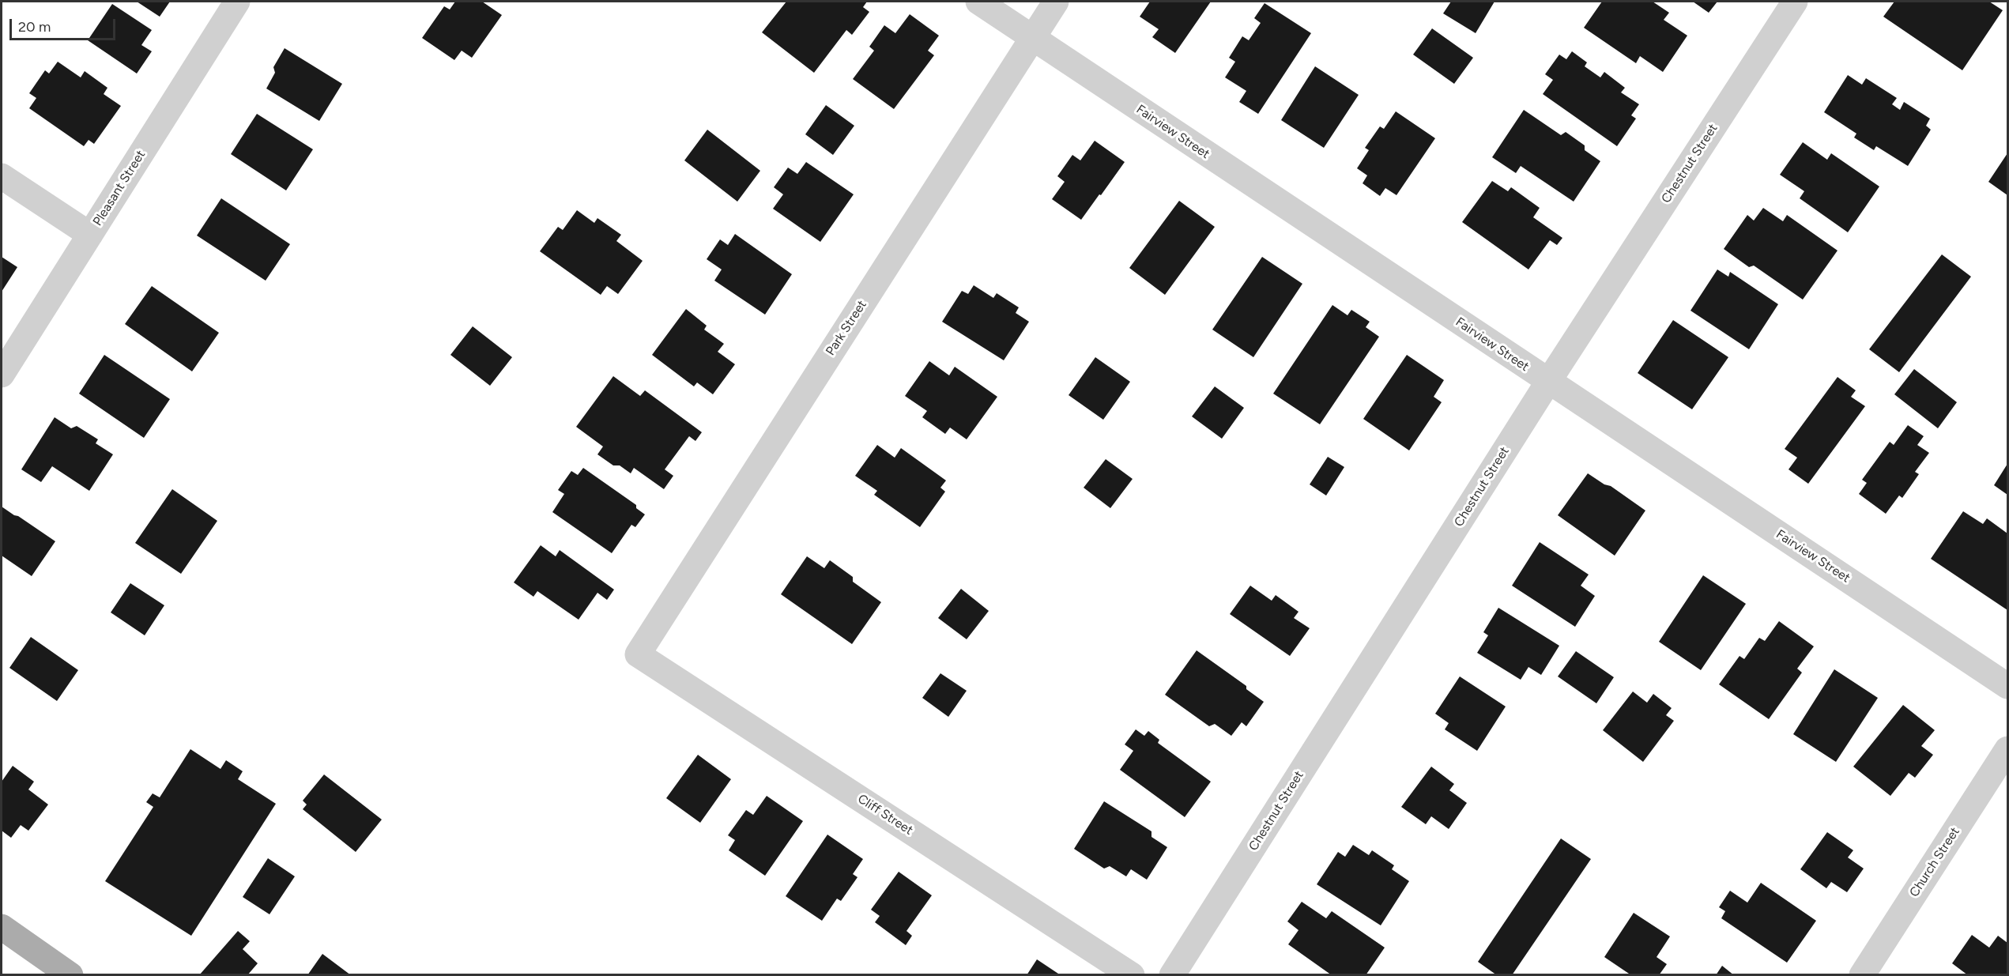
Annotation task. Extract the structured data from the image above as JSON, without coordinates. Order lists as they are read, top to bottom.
{
  "streets": {
    "street": [
      "Fairview Street",
      "Chestnut Street",
      "Pleasant Street",
      "Park Street",
      "Cliff Street",
      "Church Street"
    ]
  },
  "crossings": [
    ["Fairview Street", "Chestnut Street"],
    ["Fairview Street", "Park Street"],
    ["Park Street", "Cliff Street"]
  ],
  "scale_bar": "20 m"
}
